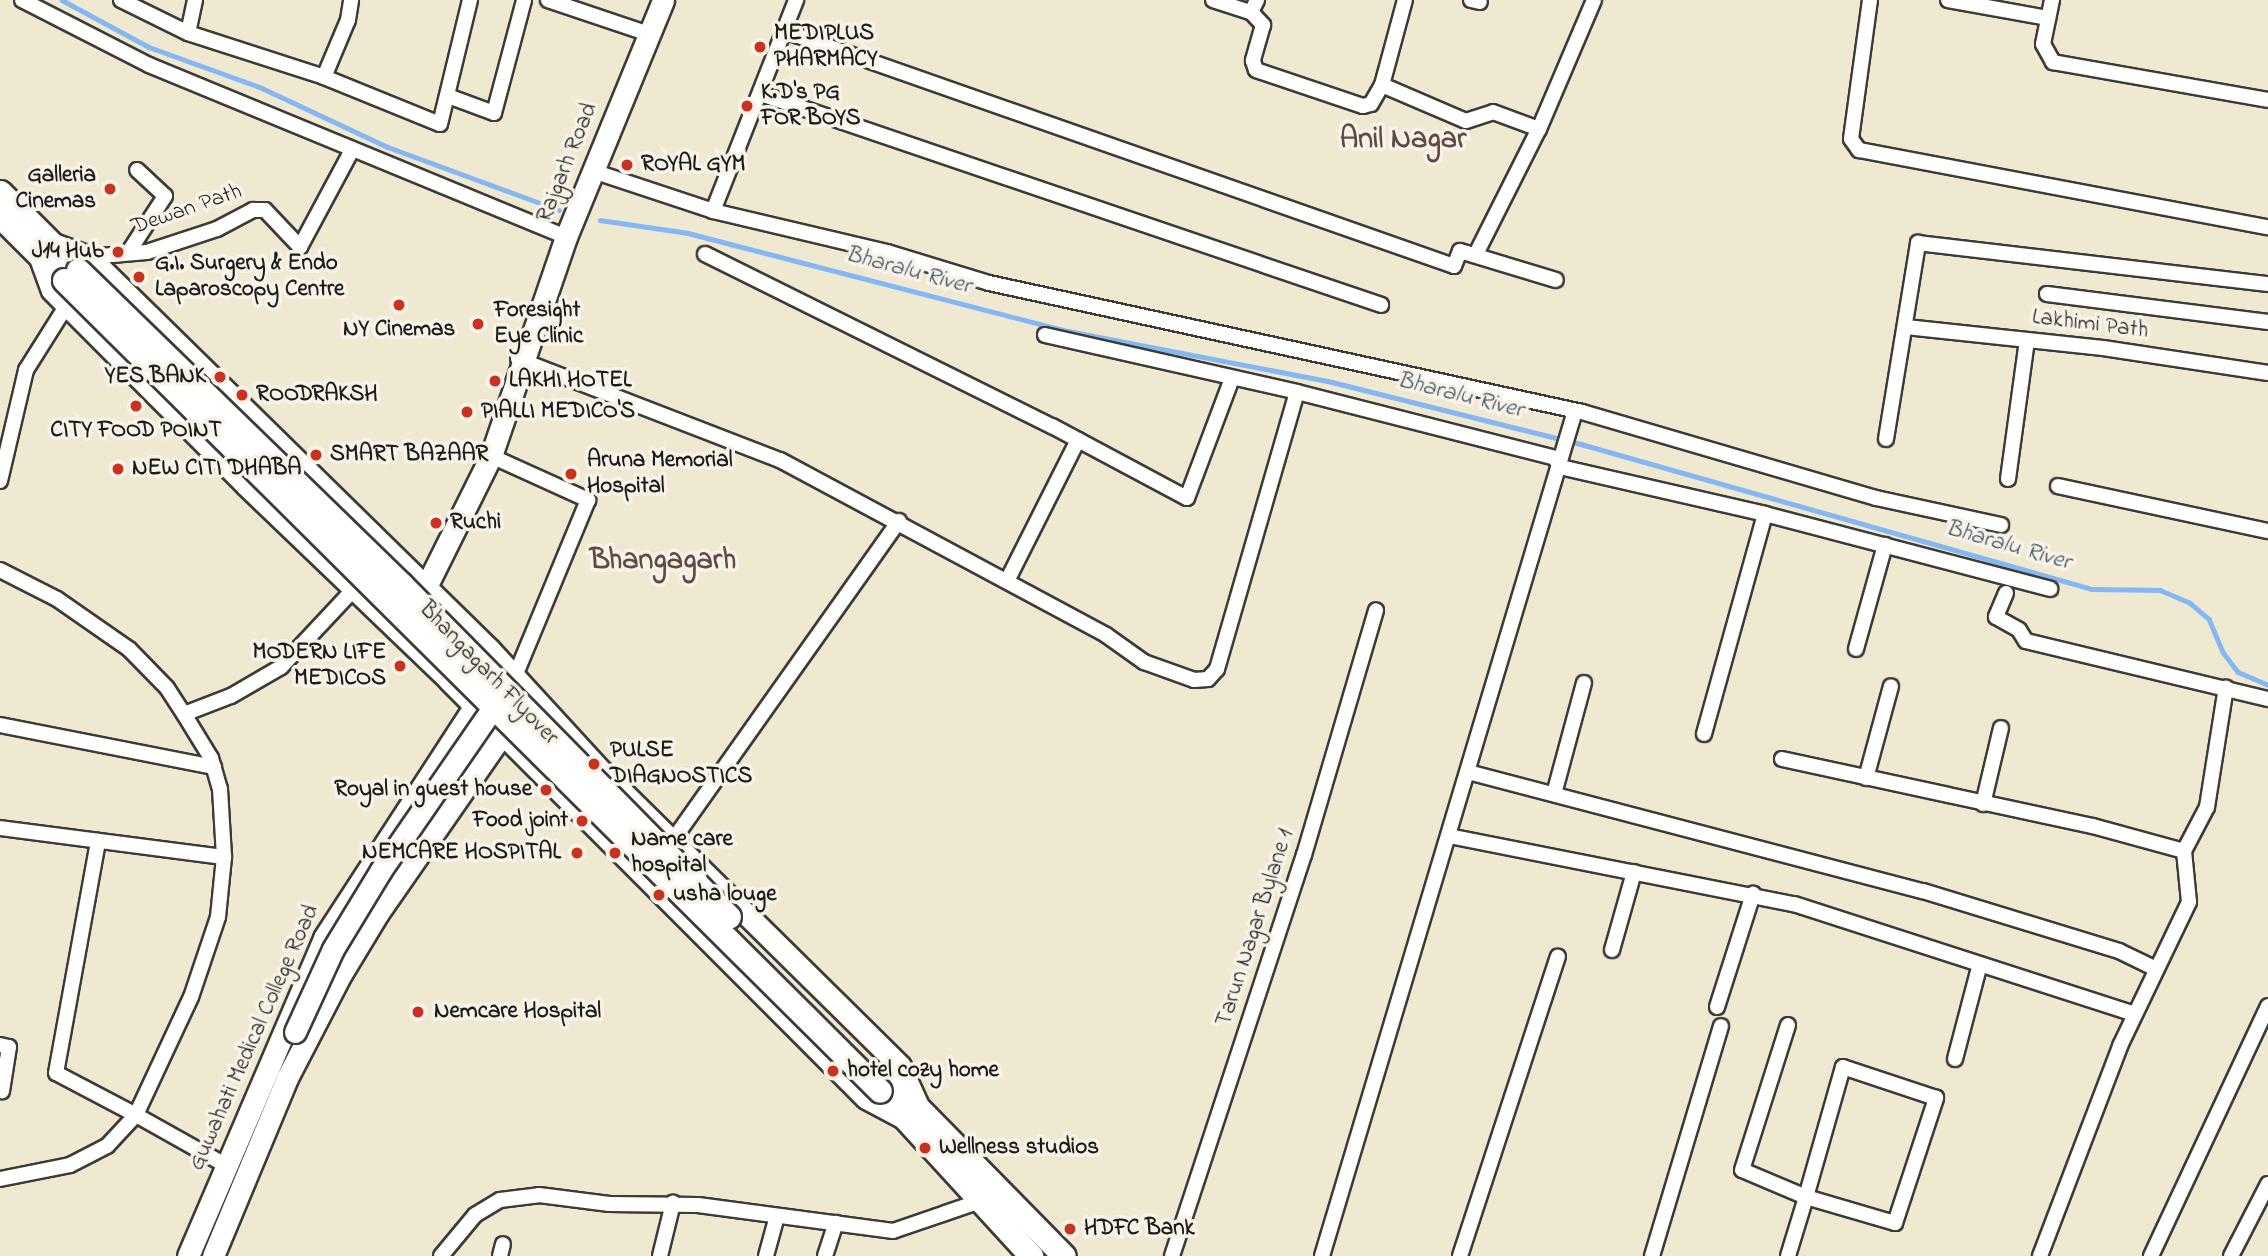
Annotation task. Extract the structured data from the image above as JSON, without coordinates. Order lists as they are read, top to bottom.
{
  "streets": {
    "main road": ["Rajgarh Road", "Bhangagarh Flyover", "Guwahati Medical College Road"],
    "street": ["Dewan Path", "Lakhimi Path", "Tarun Nagar Bylane 1"]
  },
  "crossings": [
    ["Dewan Path", "Bhangagarh Flyover"],
    ["Bhangagarh Flyover", "Guwahati Medical College Road"]
  ],
  "districts": ["Anil Nagar", "Bhangagarh"],
  "water": ["Bharalu River"],
  "places": [
    "MEDIPLUS PHARMACY",
    "K.D's PG FOR BOYS",
    "ROYAL GYM",
    "Galleria Cinemas",
    "J14 Hub",
    "G.I. Surgery & Endo Laparoscopy Centre",
    "NY Cinemas",
    "Foresight Eye Clinic",
    "YES BANK",
    "LAKHI HOTEL",
    "ROODRAKSH",
    "CITY FOOD POINT",
    "PIALLI MEDICO'S",
    "SMART BAZAAR",
    "NEW CITI DHABA",
    "Aruna Memorial Hospital",
    "Ruchi",
    "MODERN LIFE MEDICOS",
    "PULSE DIAGNOSTICS",
    "Royal in guest house",
    "Food joint",
    "NEMCARE HOSPITAL",
    "Name care hospital",
    "usha louge",
    "Nemcare Hospital",
    "hotel cozy home",
    "Wellness studios",
    "HDFC Bank"
  ]
}
